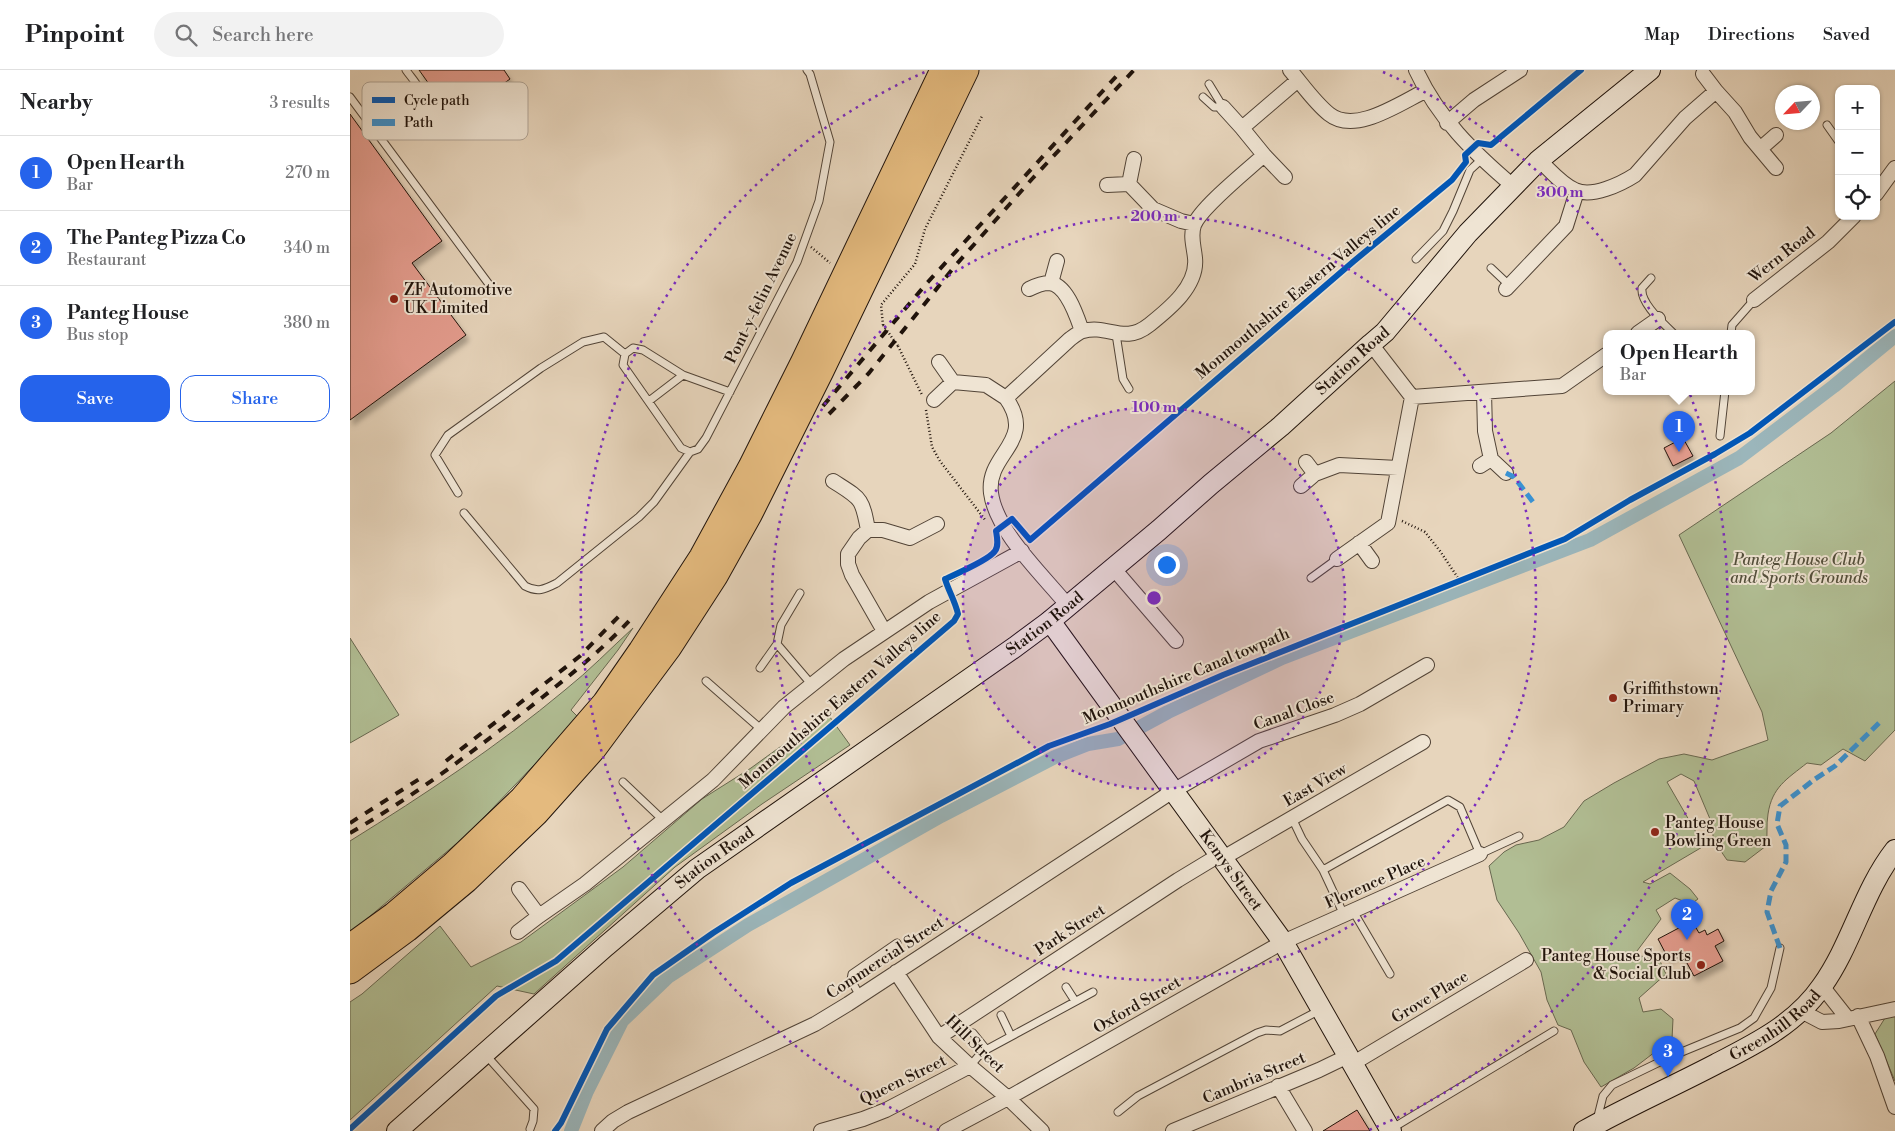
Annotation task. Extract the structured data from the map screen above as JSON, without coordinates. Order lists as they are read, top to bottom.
{
  "streets": {
    "street": [
      "Wern Road",
      "Station Road",
      "Canal Close",
      "East View",
      "Kemys Street",
      "Florence Place",
      "Park Street",
      "Commercial Street",
      "Grove Place",
      "Oxford Street",
      "Greenhill Road",
      "Hill Street",
      "Cambria Street",
      "Queen Street"
    ],
    "lane": ["Pont-y-felin Avenue"],
    "cycle path": ["Monmouthshire Eastern Valleys line", "Monmouthshire Canal towpath"]
  },
  "crossings": [
    ["Station Road", "Kemys Street"],
    ["Canal Close", "Kemys Street"],
    ["Canal Close", "Commercial Street"],
    ["East View", "Kemys Street"],
    ["East View", "Park Street"],
    ["Kemys Street", "Florence Place"],
    ["Kemys Street", "Park Street"],
    ["Kemys Street", "Commercial Street"],
    ["Kemys Street", "Grove Place"],
    ["Kemys Street", "Oxford Street"],
    ["Kemys Street", "Cambria Street"],
    ["Florence Place", "Oxford Street"],
    ["Park Street", "Hill Street"],
    ["Commercial Street", "Hill Street"],
    ["Grove Place", "Cambria Street"],
    ["Oxford Street", "Hill Street"],
    ["Hill Street", "Queen Street"]
  ],
  "parks": ["Panteg House Club and Sports Grounds"],
  "places": [
    "ZF Automotive UK Limited",
    "Griffithstown Primary",
    "Panteg House Bowling Green",
    "Panteg House Sports & Social Club"
  ],
  "legend": ["Cycle path", "Path"],
  "north": "bottom left",
  "page": {
    "header": "Pinpoint",
    "search": "Search here",
    "nav": ["Map", "Directions", "Saved"],
    "heading": ["Nearby", "3 results"],
    "map_buttons": ["+", "−"],
    "list": [
      {
        "mark": "1",
        "name": "Open Hearth",
        "note": "Bar",
        "value": "270 m"
      },
      {
        "mark": "2",
        "name": "The Panteg Pizza Co",
        "note": "Restaurant",
        "value": "340 m"
      },
      {
        "mark": "3",
        "name": "Panteg House",
        "note": "Bus stop",
        "value": "380 m"
      }
    ],
    "popup": ["Open Hearth", "Bar"],
    "buttons": ["Save", "Share"],
    "pins": ["1", "2", "3"]
  },
  "rings": ["300 m", "200 m", "100 m"]
}
